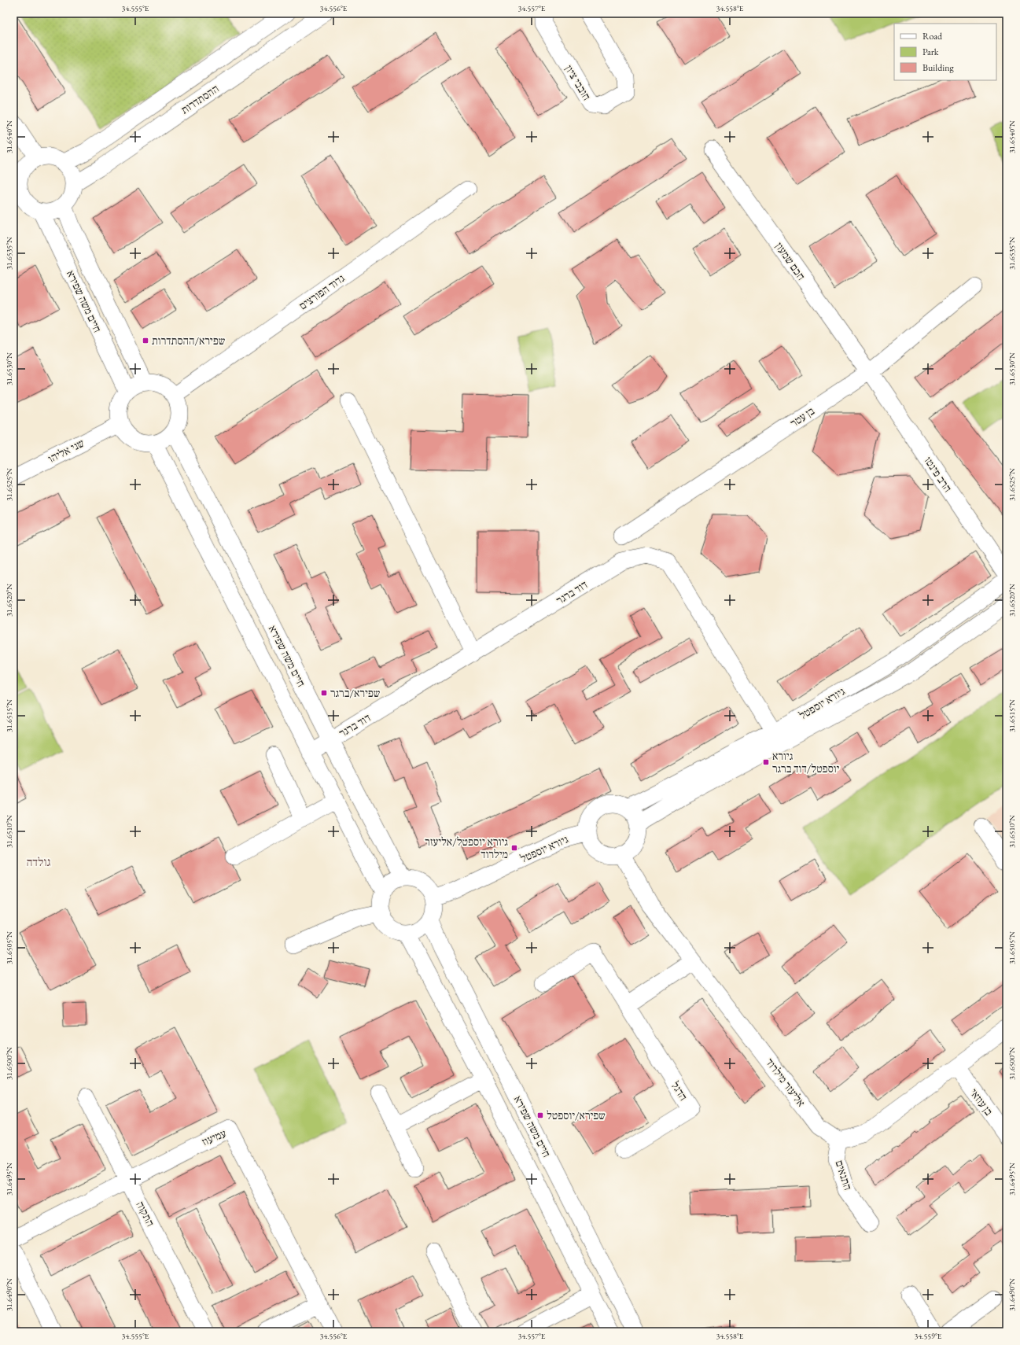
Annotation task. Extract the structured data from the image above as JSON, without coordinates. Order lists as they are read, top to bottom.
{
  "streets": {
    "street": [
      "חובבי ציון",
      "ההסתדרות",
      "חכם שמעון",
      "גדוד הפורצים",
      "חיים משה שפירא",
      "בן עטר",
      "שני אליהו",
      "הרב פינטו",
      "דוד ברגר",
      "גיורא יוספטל",
      "אליעזר מילרוד",
      "הדגל",
      "בן עוזאי",
      "עמיעוז",
      "התנאים",
      "התקוה"
    ]
  },
  "crossings": [
    ["ההסתדרות", "חיים משה שפירא"],
    ["חכם שמעון", "בן עטר"],
    ["חכם שמעון", "הרב פינטו"],
    ["גדוד הפורצים", "חיים משה שפירא"],
    ["גדוד הפורצים", "שני אליהו"],
    ["חיים משה שפירא", "שני אליהו"],
    ["חיים משה שפירא", "דוד ברגר"],
    ["חיים משה שפירא", "גיורא יוספטל"],
    ["בן עטר", "הרב פינטו"],
    ["דוד ברגר", "גיורא יוספטל"],
    ["גיורא יוספטל", "אליעזר מילרוד"],
    ["אליעזר מילרוד", "התנאים"],
    ["עמיעוז", "התקוה"]
  ],
  "districts": ["גולדה"],
  "places": {
    "transit": [
      "שפירא/ההסתדרות",
      "שפירא/ברגר",
      "גיורא יוספטל/דוד ברגר",
      "גיורא יוספטל/אליעזר מילרוד",
      "שפירא/יוספטל"
    ]
  },
  "legend": ["Road", "Park", "Building"],
  "coordinates": [
    "34.555°E",
    "34.556°E",
    "34.557°E",
    "34.558°E",
    "31.6540°N",
    "31.6535°N",
    "31.6530°N",
    "31.6525°N",
    "31.6520°N",
    "31.6515°N",
    "31.6510°N",
    "31.6505°N",
    "31.6500°N",
    "31.6495°N",
    "31.6490°N",
    "34.559°E"
  ]
}
